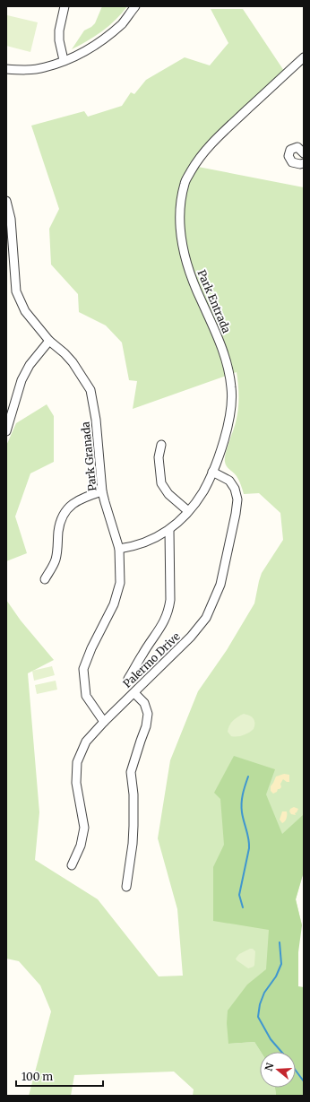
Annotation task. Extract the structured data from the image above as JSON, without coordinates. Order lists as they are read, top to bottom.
{
  "streets": {
    "street": ["Park Entrada", "Park Granada", "Palermo Drive"]
  },
  "crossings": [
    ["Park Entrada", "Park Granada"],
    ["Park Entrada", "Palermo Drive"],
    ["Park Granada", "Palermo Drive"]
  ],
  "scale_bar": "100 m",
  "north": "left"
}
